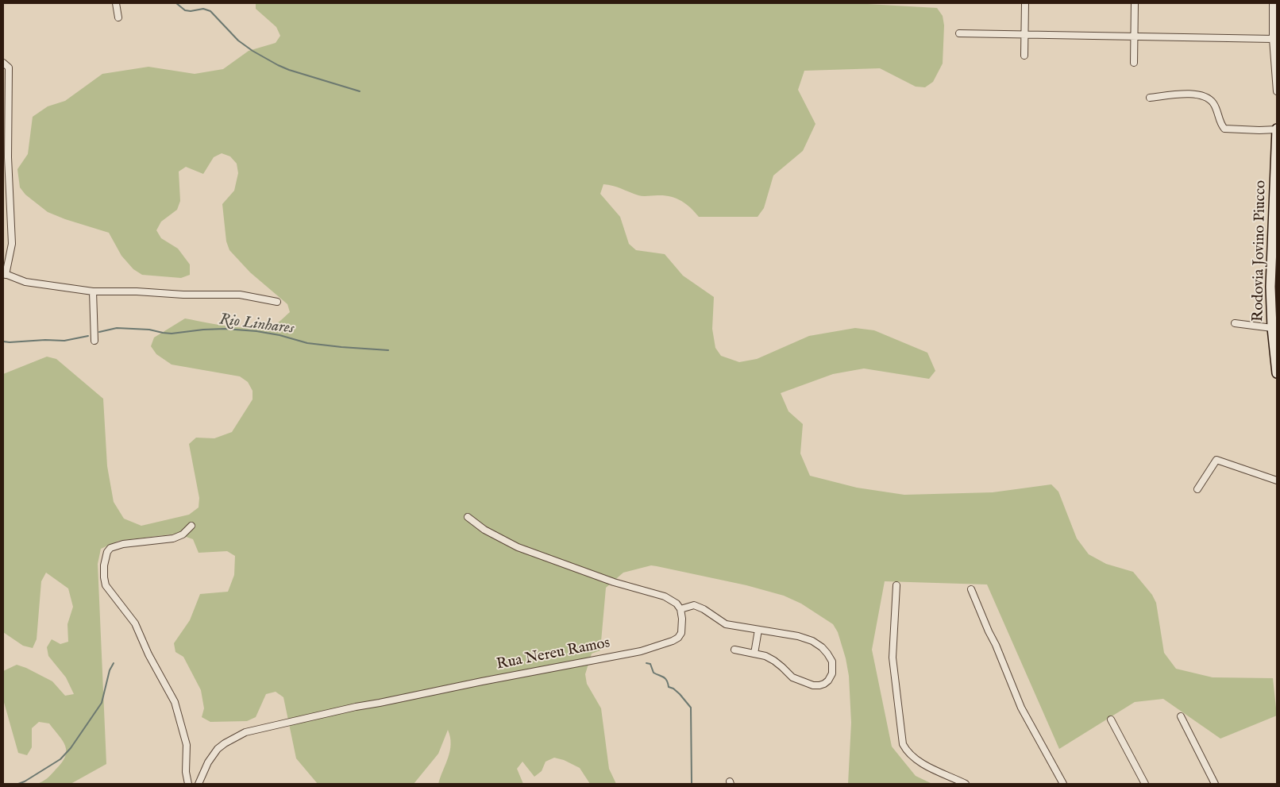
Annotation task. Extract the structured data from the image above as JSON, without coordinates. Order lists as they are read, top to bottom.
{
  "streets": {
    "main road": ["Rodovia Jovino Piucco"],
    "street": ["Rua Nereu Ramos"]
  },
  "water": ["Rio Linhares"]
}
